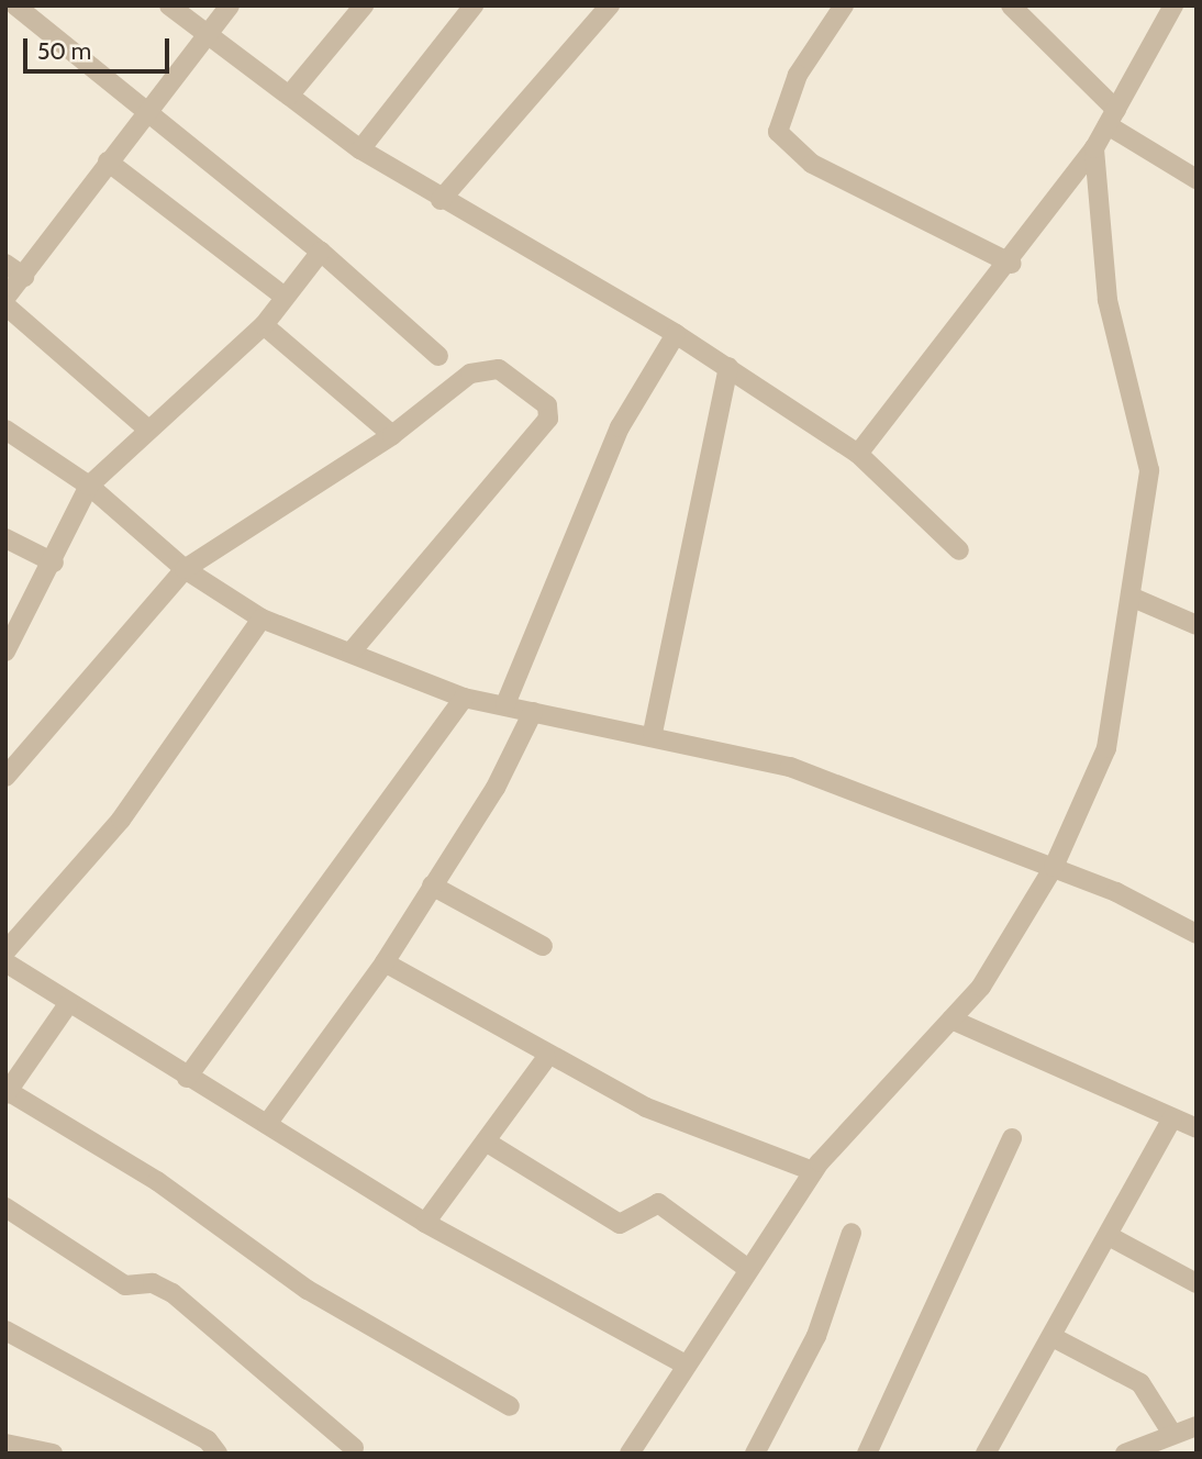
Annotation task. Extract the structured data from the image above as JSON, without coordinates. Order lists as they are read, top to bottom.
{
  "scale_bar": "50 m"
}
